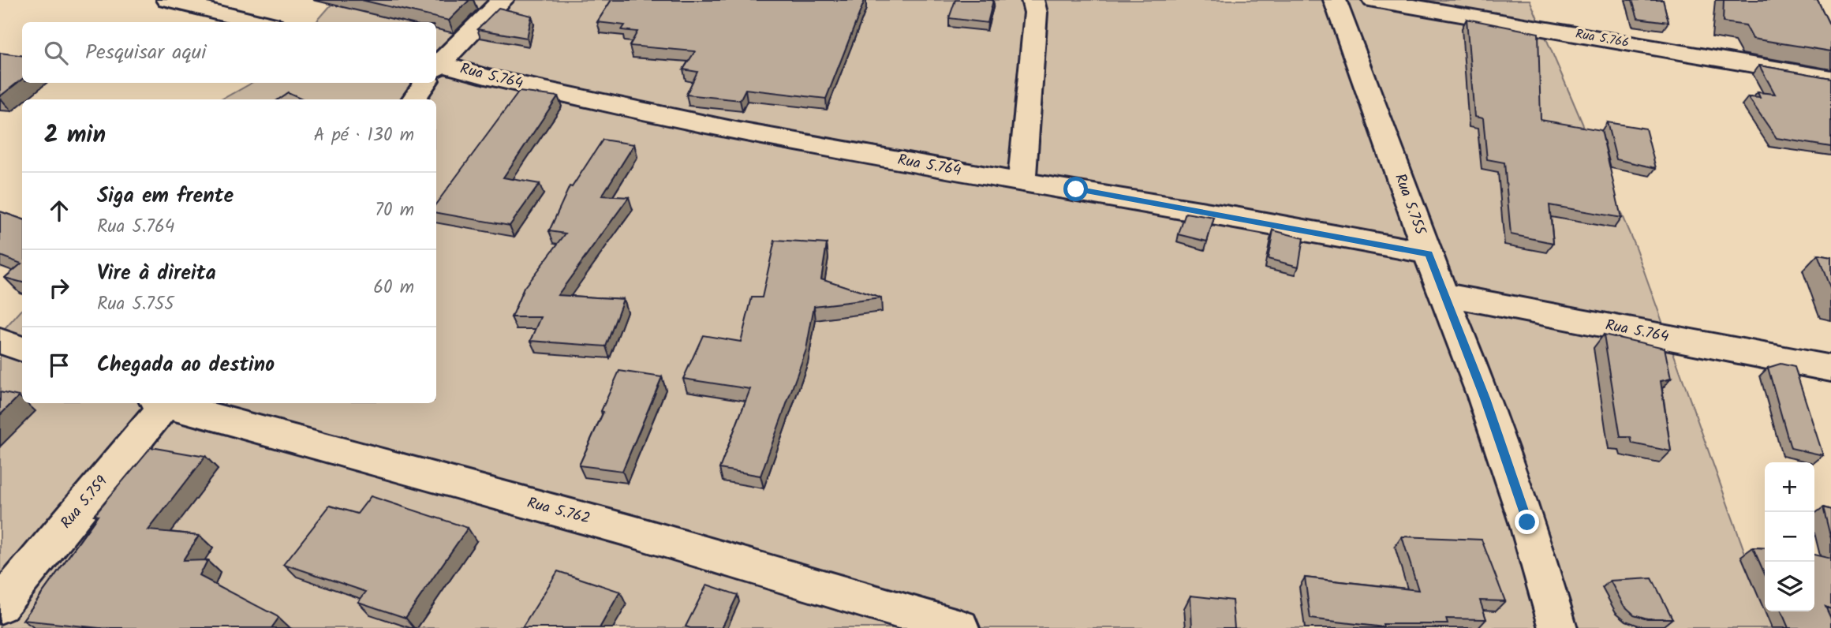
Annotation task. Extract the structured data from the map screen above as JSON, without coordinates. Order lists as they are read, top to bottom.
{
  "streets": {
    "street": [
      "Rua 5.766",
      "Rua 5.764",
      "Rua 5.755",
      "Rua 5.759",
      "Rua 5.762"
    ]
  },
  "crossings": [
    ["Rua 5.764", "Rua 5.755"]
  ],
  "page": {
    "search": "Pesquisar aqui",
    "heading": ["2 min", "A pé · 130 m"],
    "list": [
      ["Siga em frente", "Rua 5.764", "70 m"],
      ["Vire à direita", "Rua 5.755", "60 m"],
      "Chegada ao destino"
    ],
    "map_buttons": ["+", "−"]
  }
}
